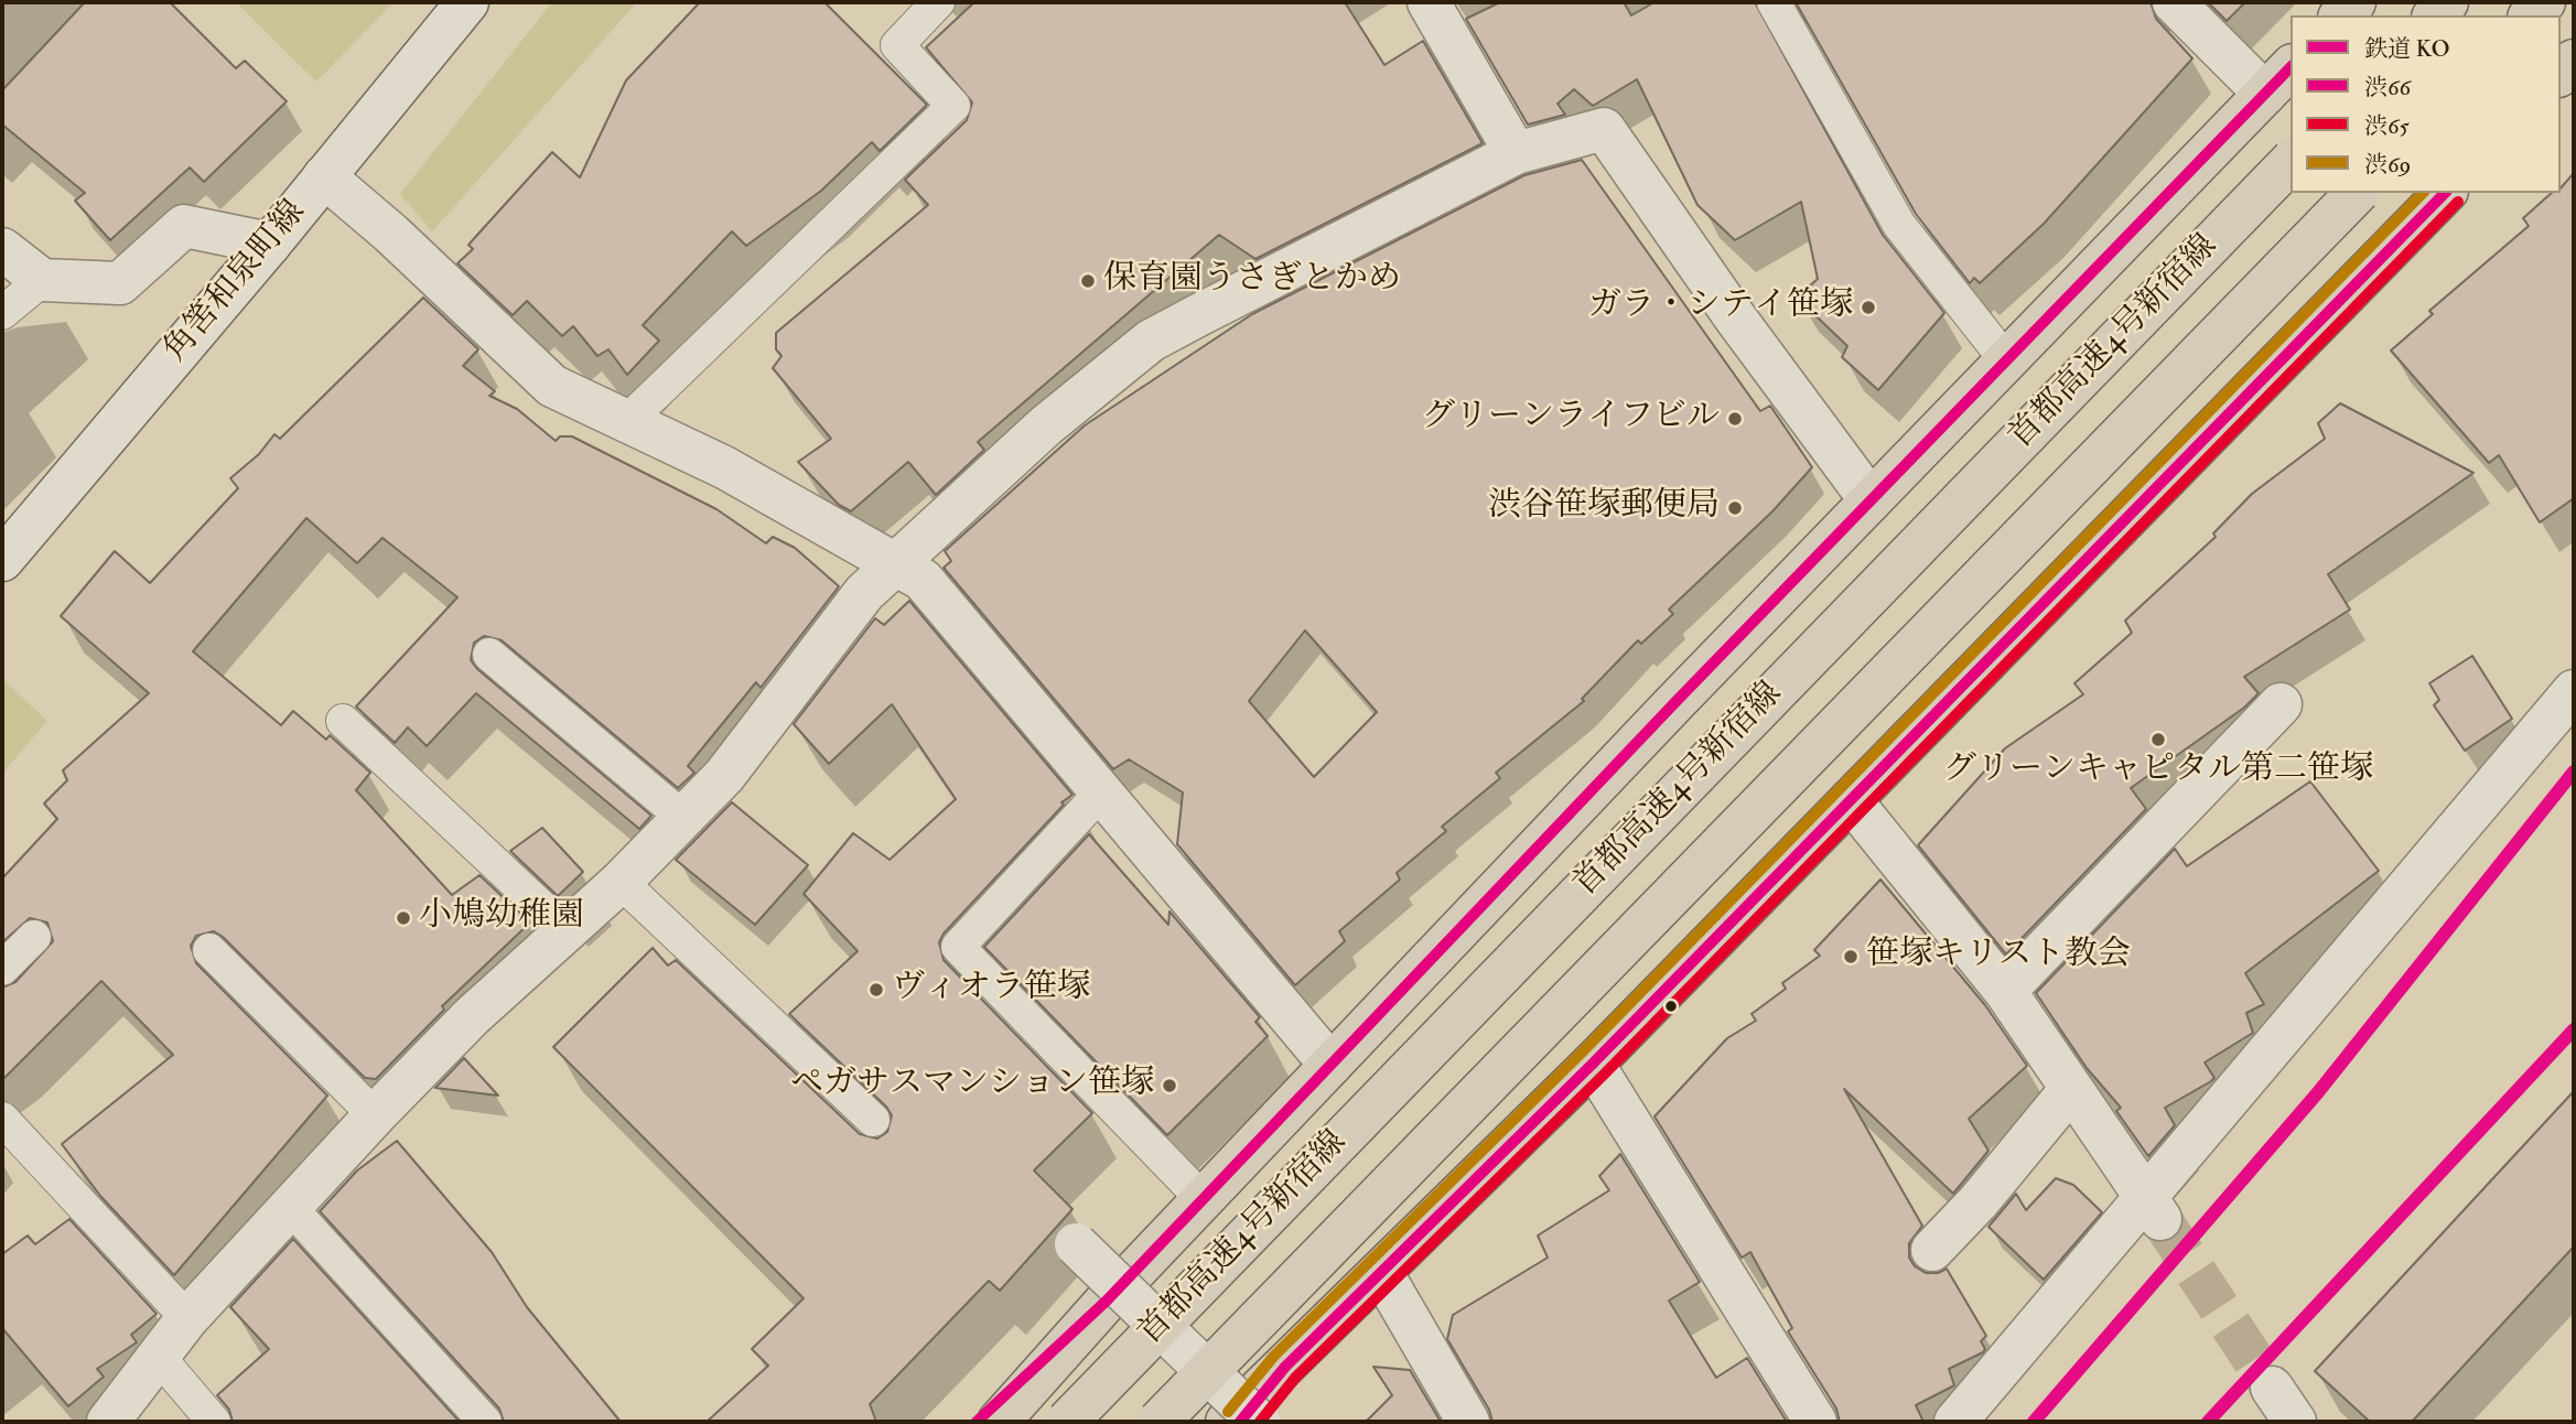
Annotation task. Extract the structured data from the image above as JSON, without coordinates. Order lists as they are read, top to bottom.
{
  "streets": {
    "highway": ["首都高速4号新宿線"],
    "street": ["角筈和泉町線"]
  },
  "places": [
    "保育園うさぎとかめ",
    "ガラ・シテイ笹塚",
    "グリーンライフビル",
    "渋谷笹塚郵便局",
    "グリーンキャピタル第二笹塚",
    "小鳩幼稚園",
    "笹塚キリスト教会",
    "ヴィオラ笹塚",
    "ペガサスマンション笹塚"
  ],
  "lines": [
    "transit line 渋66",
    "transit line 渋69",
    "transit line 渋65",
    "rail line KO"
  ],
  "legend": [
    "鉄道 KO",
    "渋66",
    "渋65",
    "渋69"
  ]
}
